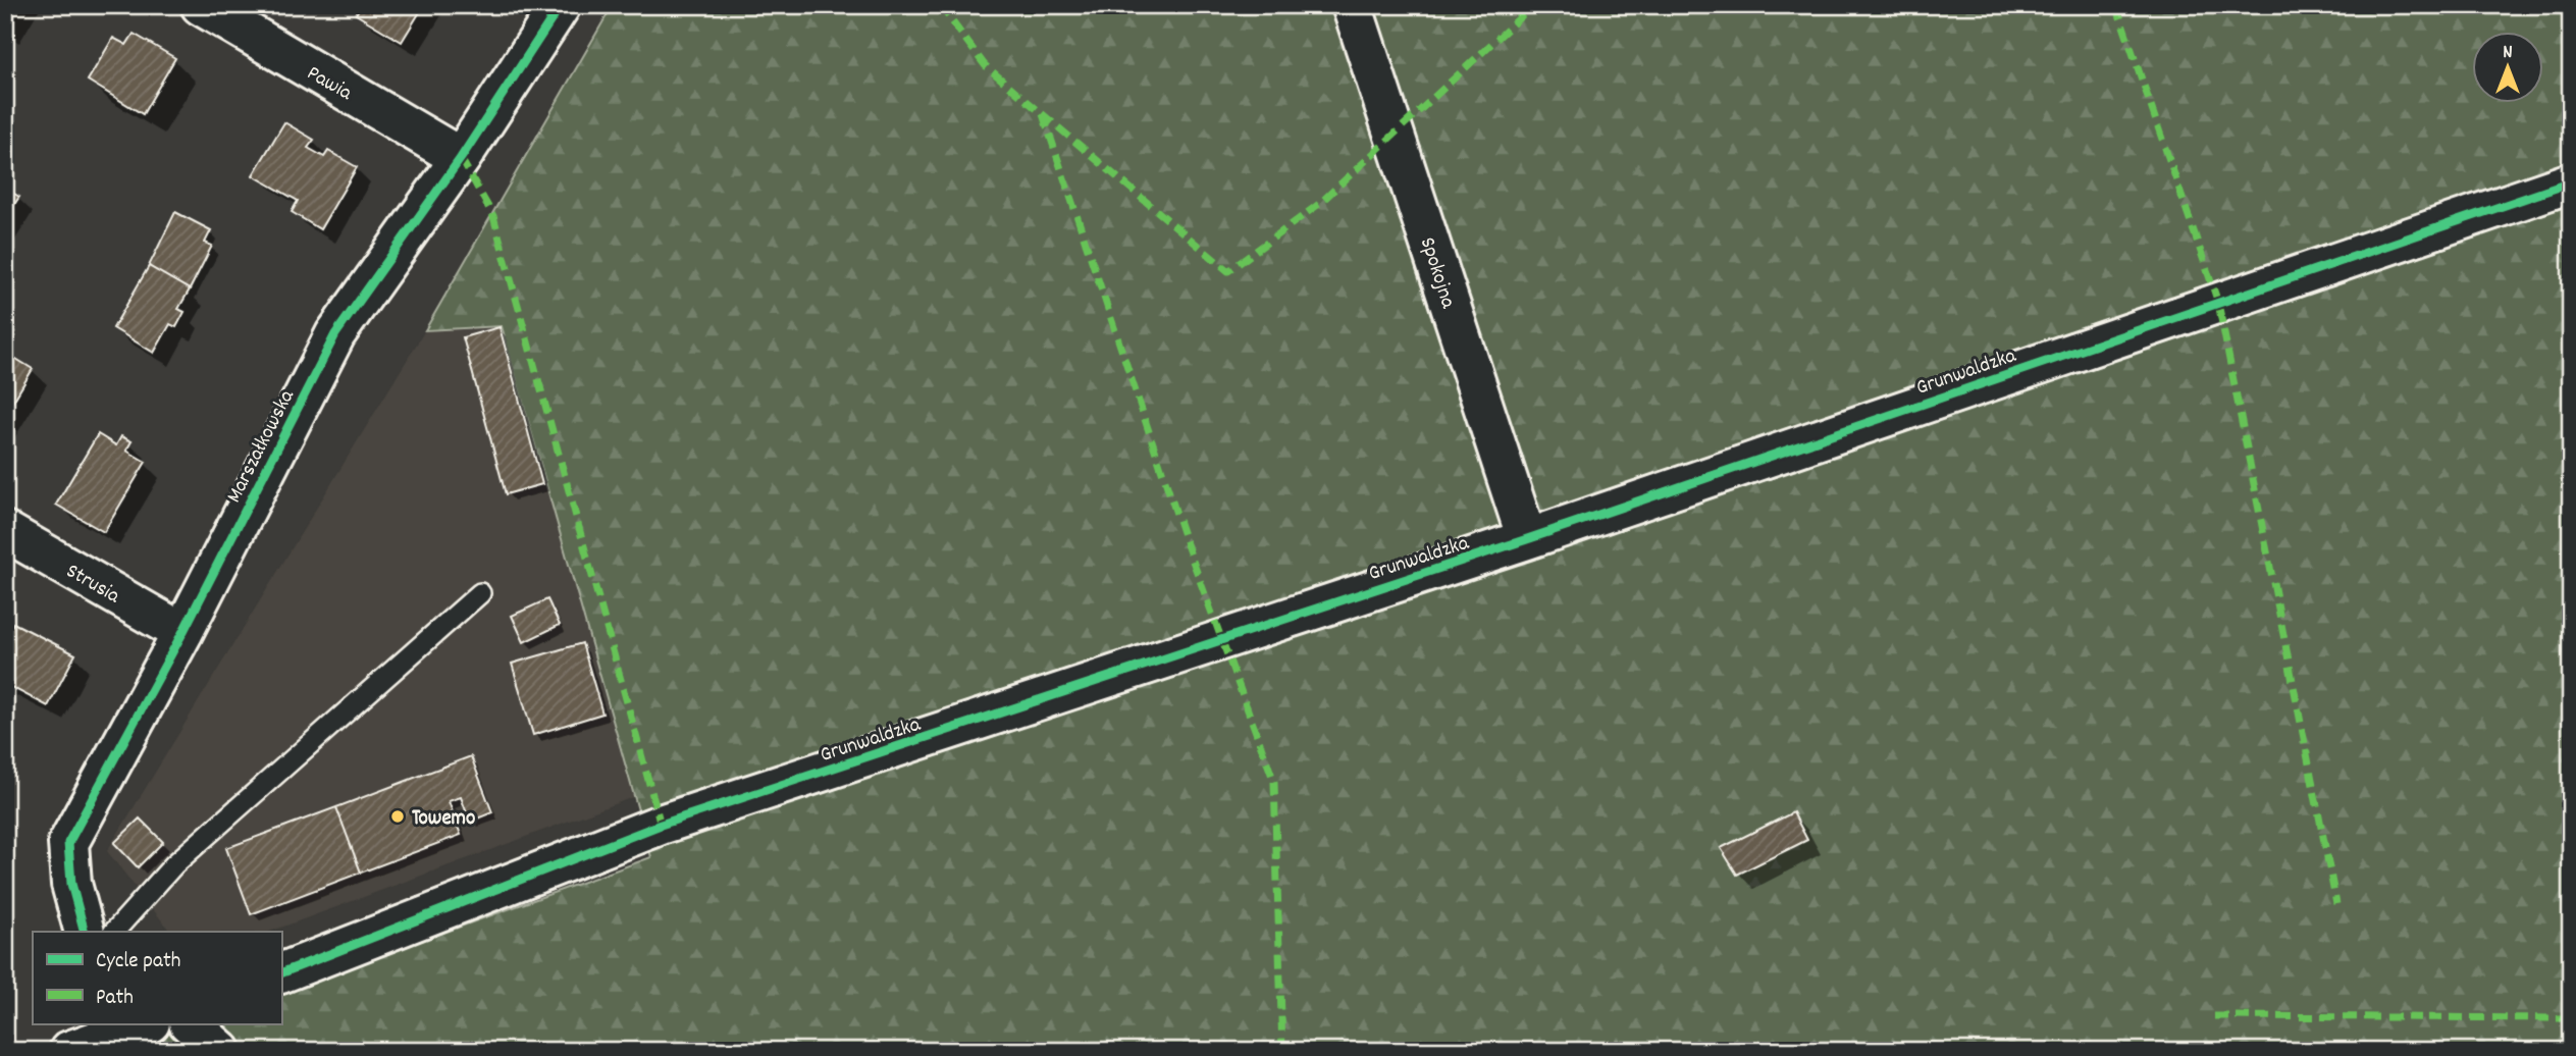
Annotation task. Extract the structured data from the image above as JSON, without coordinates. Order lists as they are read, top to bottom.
{
  "streets": {
    "street": [
      "Pawia",
      "Spokojna",
      "Grunwaldzka",
      "Marszałkowska",
      "Strusia"
    ]
  },
  "crossings": [
    ["Pawia", "Marszałkowska"],
    ["Spokojna", "Grunwaldzka"],
    ["Marszałkowska", "Strusia"]
  ],
  "places": ["Towemo"],
  "legend": ["Cycle path", "Path"],
  "north": "top"
}
